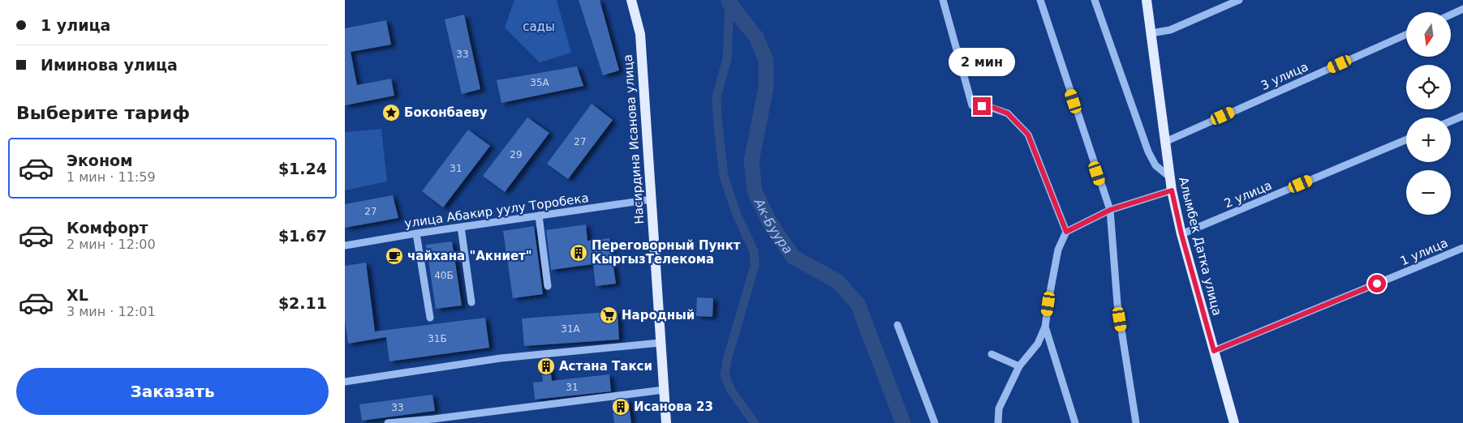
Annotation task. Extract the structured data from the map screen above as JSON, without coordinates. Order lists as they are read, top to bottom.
{
  "streets": {
    "main road": ["Насирдина Исанова улица", "Алымбек Датка улица"],
    "street": [
      "3 улица",
      "2 улица",
      "улица Абакир уулу Торобека",
      "1 улица"
    ]
  },
  "crossings": [
    ["3 улица", "Алымбек Датка улица"],
    ["Насирдина Исанова улица", "улица Абакир уулу Торобека"],
    ["2 улица", "Алымбек Датка улица"],
    ["Алымбек Датка улица", "1 улица"]
  ],
  "water": ["Ак-Буура"],
  "parks": ["сады"],
  "places": {
    "place": ["Боконбаеву"],
    "building": ["Переговорный Пункт КыргызТелекома", "Астана Такси", "Исанова 23"],
    "cafe": ["чайхана \"Акниет\""],
    "supermarket": ["Народный"]
  },
  "house_numbers": [
    "33",
    "35А",
    "27",
    "29",
    "31",
    "27",
    "40Б",
    "31А",
    "31Б",
    "31",
    "33"
  ],
  "north": "bottom",
  "page": {
    "banner": ["1 улица", "Иминова улица"],
    "map_buttons": ["+", "−"],
    "bubble": "2 мин",
    "heading": "Выберите тариф",
    "list": [
      {
        "name": "Эконом",
        "note": "1 мин · 11:59",
        "value": "$1.24"
      },
      {
        "name": "Комфорт",
        "note": "2 мин · 12:00",
        "value": "$1.67"
      },
      {
        "name": "XL",
        "note": "3 мин · 12:01",
        "value": "$2.11"
      }
    ],
    "buttons": "Заказать"
  }
}
